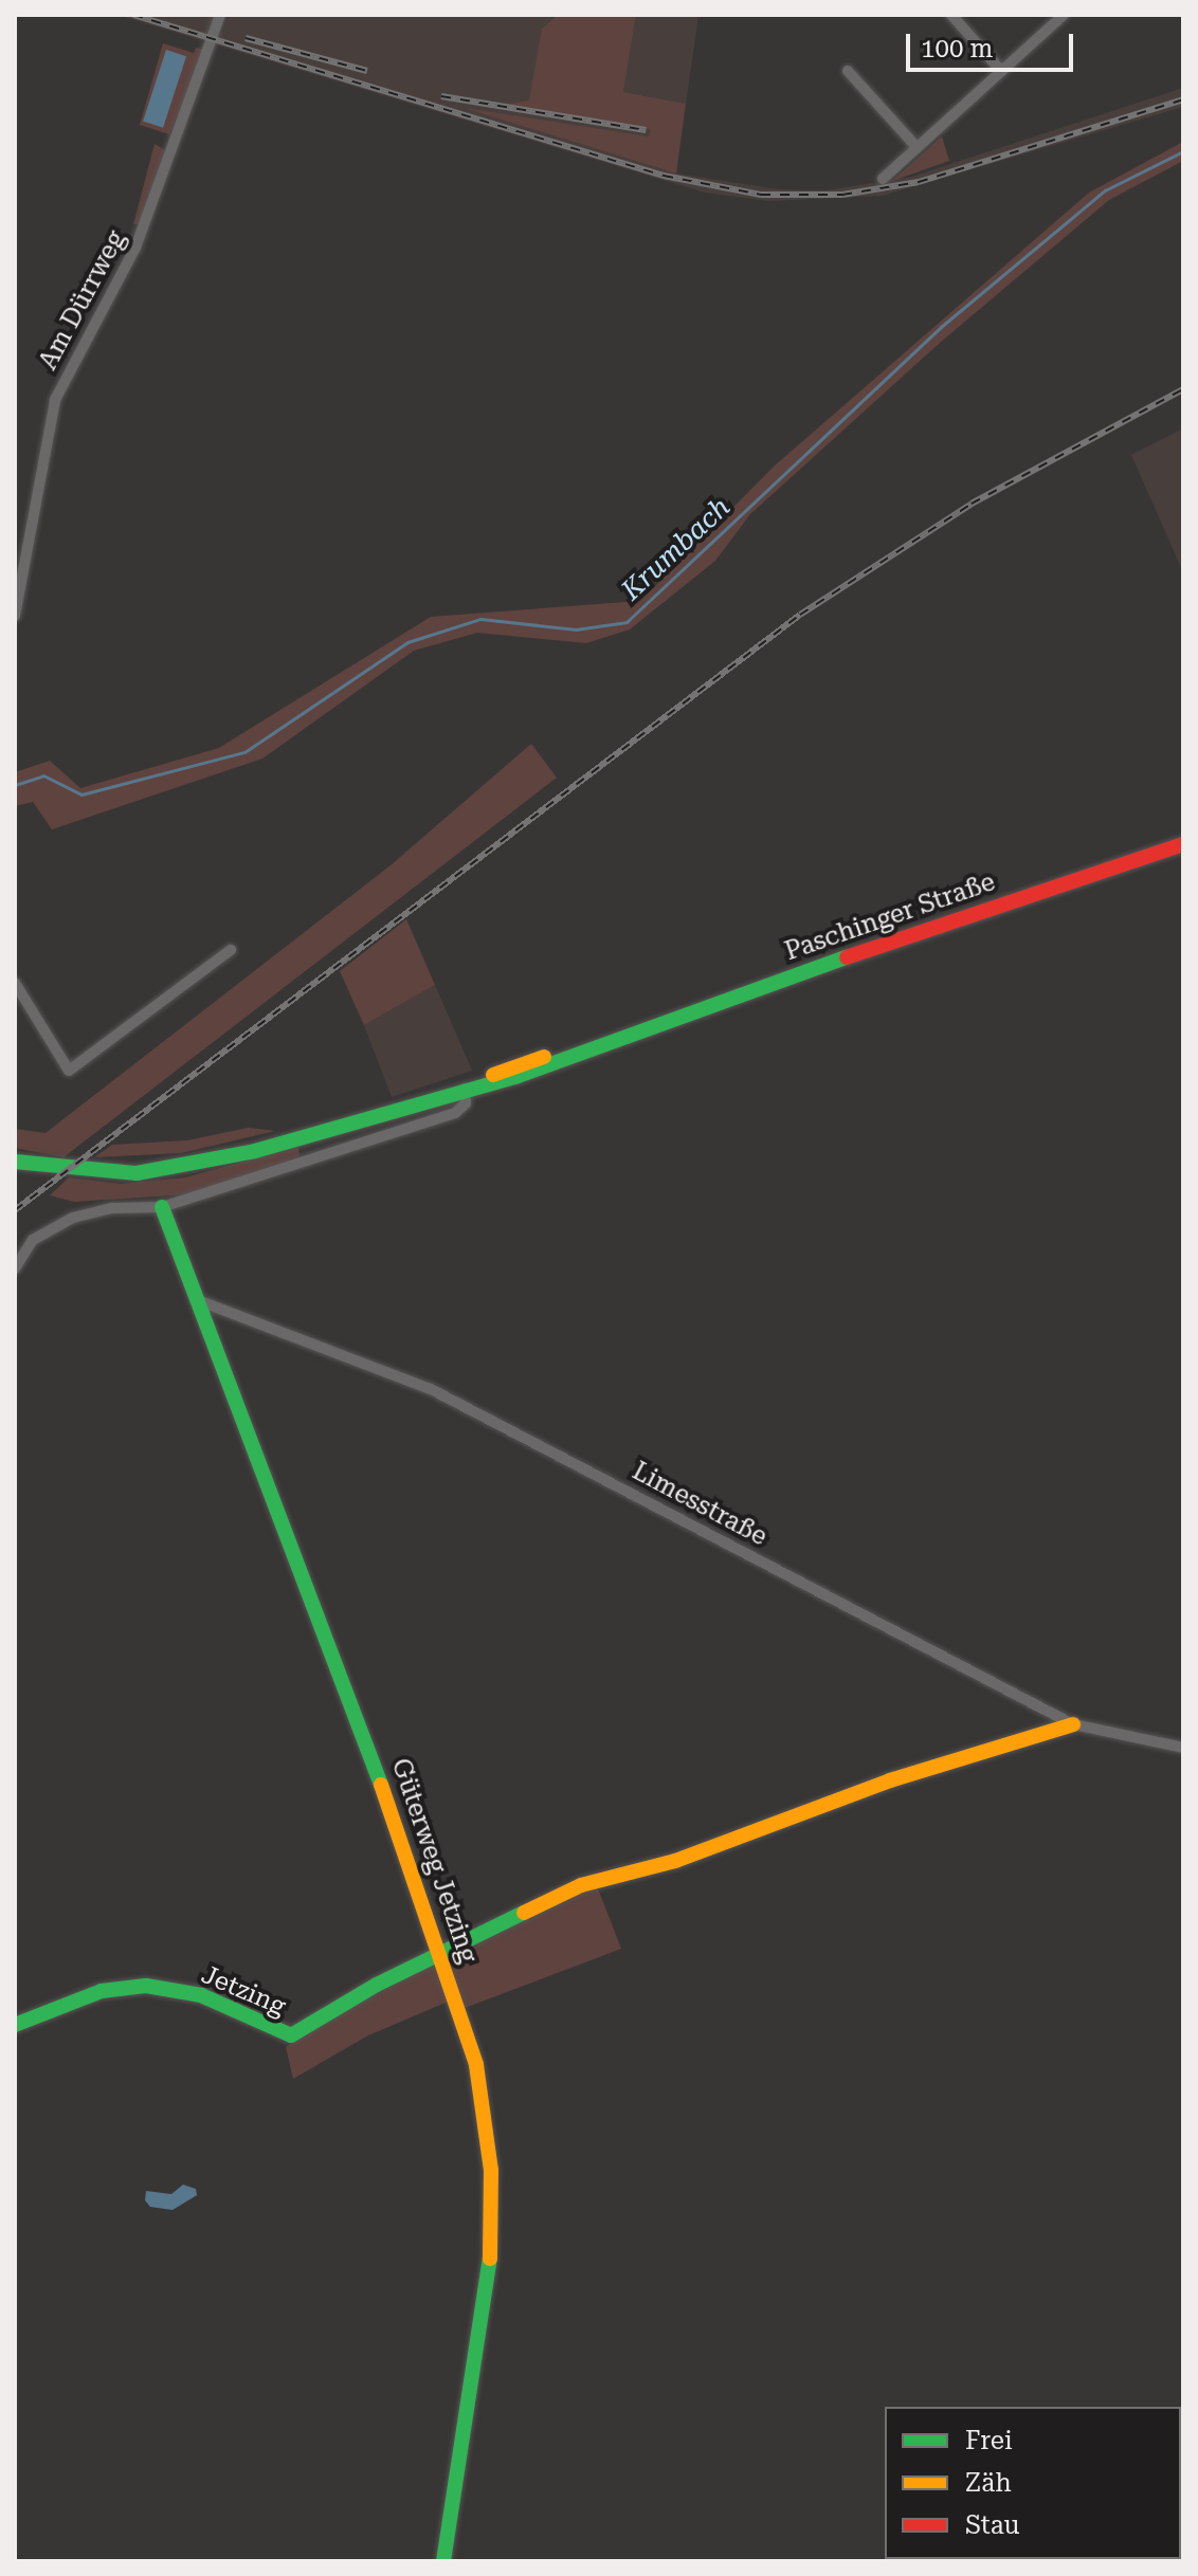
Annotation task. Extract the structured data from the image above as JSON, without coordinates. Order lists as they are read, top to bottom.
{
  "streets": {
    "street": [
      "Am Dürrweg",
      "Paschinger Straße",
      "Limesstraße",
      "Güterweg Jetzing",
      "Jetzing"
    ]
  },
  "crossings": [
    ["Limesstraße", "Güterweg Jetzing"],
    ["Güterweg Jetzing", "Jetzing"]
  ],
  "water": ["Krumbach"],
  "legend": ["Frei", "Zäh", "Stau"],
  "scale_bar": "100 m"
}
